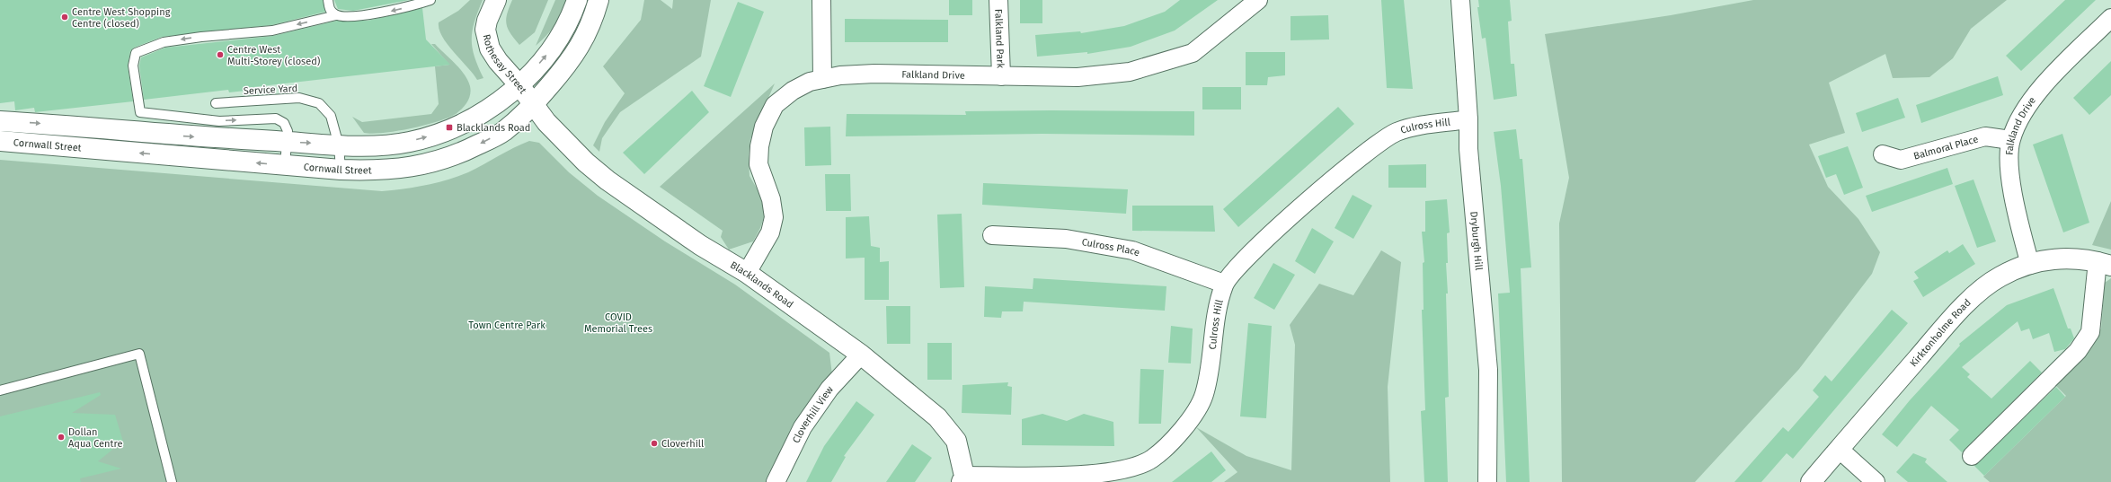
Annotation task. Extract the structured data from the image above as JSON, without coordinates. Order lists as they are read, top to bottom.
{
  "streets": {
    "street": [
      "Falkland Park",
      "Rothesay Street",
      "Falkland Drive",
      "Culross Hill",
      "Cornwall Street",
      "Balmoral Place",
      "Dryburgh Hill",
      "Culross Place",
      "Blacklands Road",
      "Kirktonholme Road",
      "Cloverhill View"
    ],
    "lane": ["Service Yard"]
  },
  "crossings": [
    ["Falkland Park", "Falkland Drive"],
    ["Rothesay Street", "Cornwall Street"],
    ["Rothesay Street", "Blacklands Road"],
    ["Falkland Drive", "Balmoral Place"],
    ["Falkland Drive", "Blacklands Road"],
    ["Falkland Drive", "Kirktonholme Road"],
    ["Service Yard", "Cornwall Street"],
    ["Culross Hill", "Dryburgh Hill"],
    ["Culross Hill", "Culross Place"],
    ["Culross Hill", "Blacklands Road"],
    ["Cornwall Street", "Blacklands Road"],
    ["Blacklands Road", "Cloverhill View"]
  ],
  "parks": ["COVID Memorial Trees", "Town Centre Park"],
  "places": {
    "other": [
      "Centre West Shopping Centre (closed)",
      "Centre West Multi-Storey (closed)",
      "Dollan Aqua Centre",
      "Cloverhill"
    ],
    "transit": ["Blacklands Road"]
  }
}
